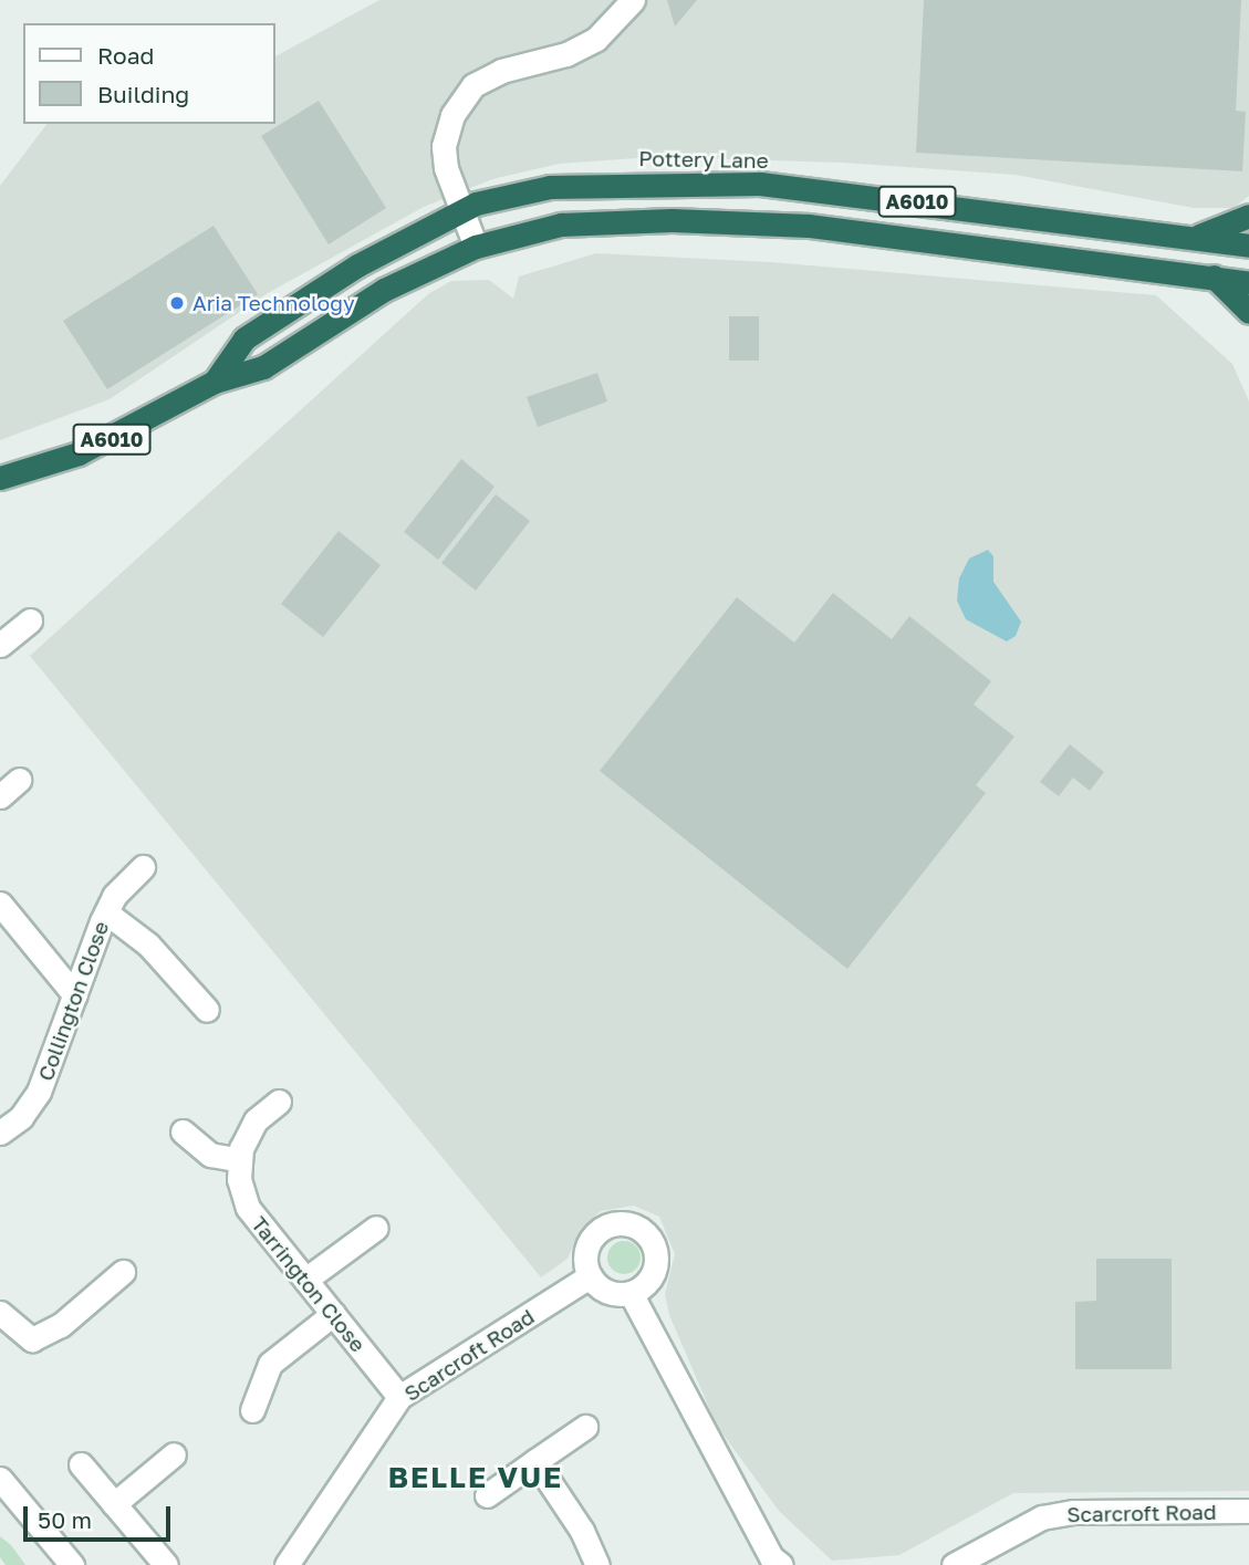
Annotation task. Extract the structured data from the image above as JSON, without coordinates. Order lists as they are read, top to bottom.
{
  "streets": {
    "highway": ["Pottery Lane", "A6010"],
    "street": ["Collington Close", "Tarrington Close", "Scarcroft Road"]
  },
  "crossings": [
    ["Tarrington Close", "Scarcroft Road"]
  ],
  "districts": ["BELLE VUE"],
  "places": ["Aria Technology"],
  "legend": ["Road", "Building"],
  "scale_bar": "50 m"
}
